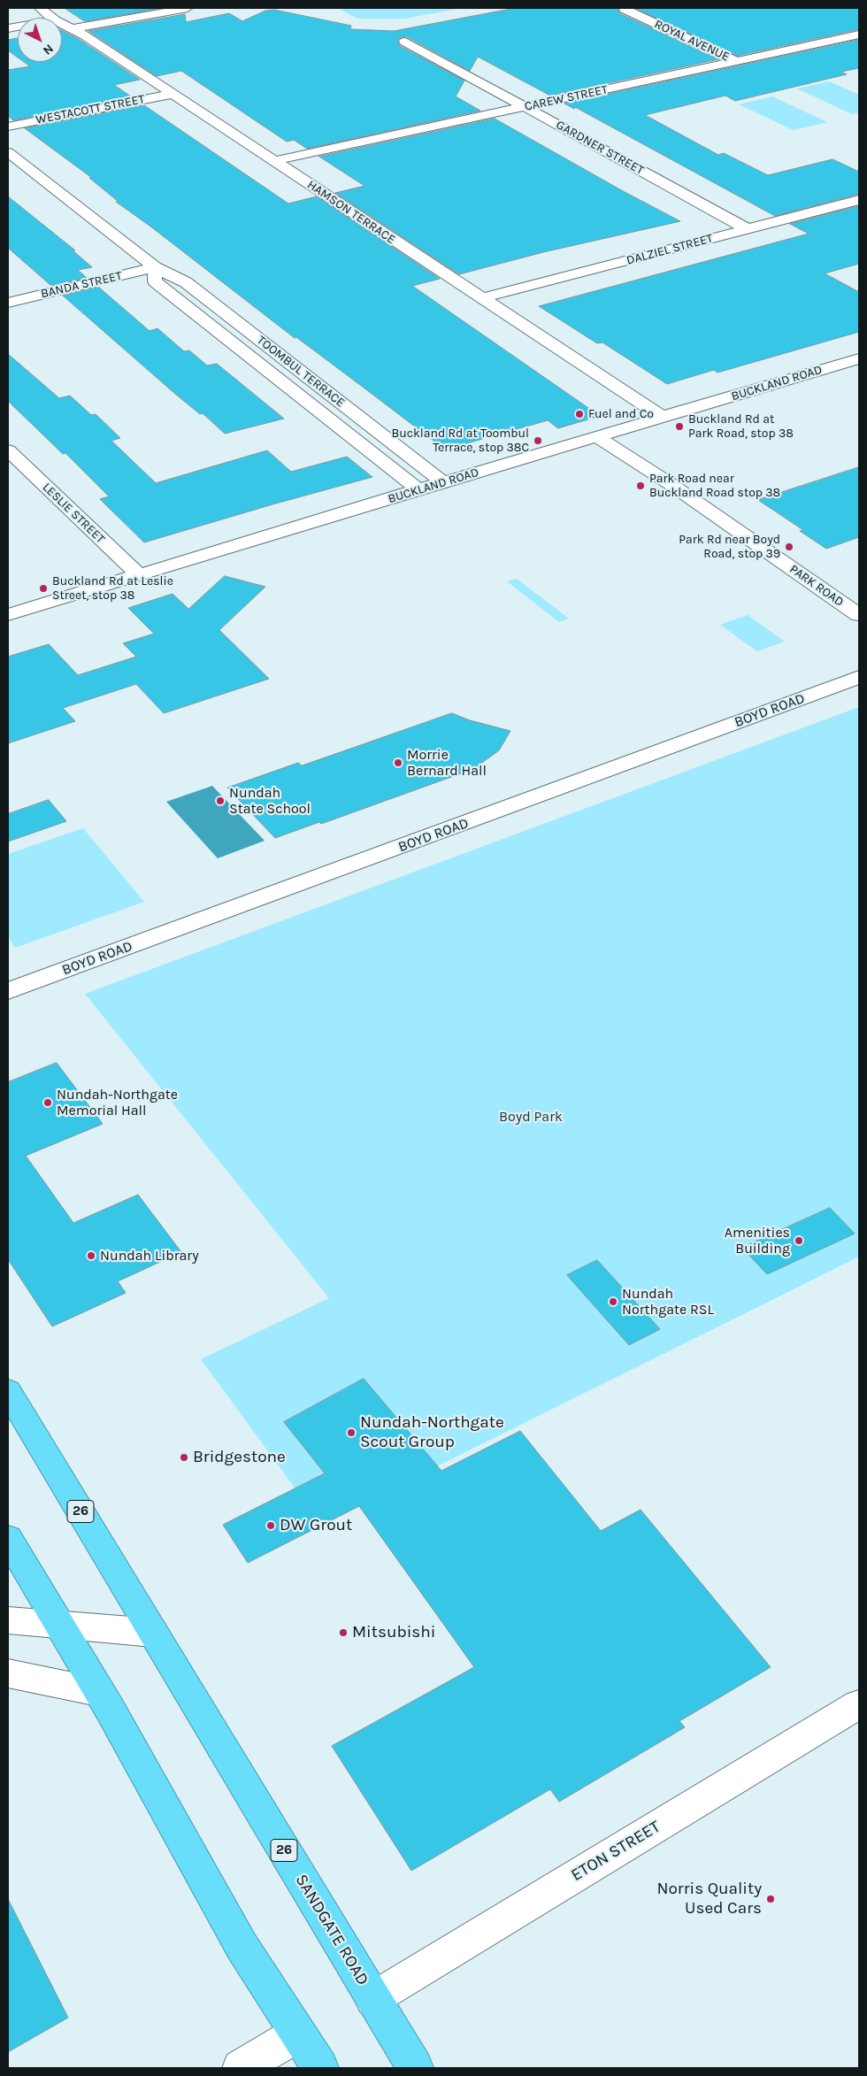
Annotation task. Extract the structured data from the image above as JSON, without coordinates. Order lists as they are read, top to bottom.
{
  "streets": {
    "highway": ["26", "SANDGATE ROAD"],
    "street": [
      "ROYAL AVENUE",
      "CAREW STREET",
      "WESTACOTT STREET",
      "GARDNER STREET",
      "HAMSON TERRACE",
      "DALZIEL STREET",
      "BANDA STREET",
      "TOOMBUL TERRACE",
      "BUCKLAND ROAD",
      "LESLIE STREET",
      "PARK ROAD",
      "BOYD ROAD",
      "ETON STREET"
    ]
  },
  "crossings": [
    ["ROYAL AVENUE", "CAREW STREET"],
    ["CAREW STREET", "GARDNER STREET"],
    ["CAREW STREET", "HAMSON TERRACE"],
    ["WESTACOTT STREET", "HAMSON TERRACE"],
    ["GARDNER STREET", "DALZIEL STREET"],
    ["HAMSON TERRACE", "DALZIEL STREET"],
    ["HAMSON TERRACE", "BUCKLAND ROAD"],
    ["BANDA STREET", "TOOMBUL TERRACE"],
    ["TOOMBUL TERRACE", "BUCKLAND ROAD"],
    ["BUCKLAND ROAD", "LESLIE STREET"],
    ["BUCKLAND ROAD", "PARK ROAD"],
    ["ETON STREET", "SANDGATE ROAD"]
  ],
  "parks": ["Boyd Park"],
  "places": [
    "Fuel and Co",
    "Buckland Rd at Park Road, stop 38",
    "Buckland Rd at Toombul Terrace, stop 38C",
    "Park Road near Buckland Road stop 38",
    "Park Rd near Boyd Road, stop 39",
    "Buckland Rd at Leslie Street, stop 38",
    "Morrie Bernard Hall",
    "Nundah State School",
    "Nundah-Northgate Memorial Hall",
    "Amenities Building",
    "Nundah Library",
    "Nundah Northgate RSL",
    "Nundah-Northgate Scout Group",
    "Bridgestone",
    "DW Grout",
    "Mitsubishi",
    "Norris Quality Used Cars"
  ],
  "north": "bottom right"
}
